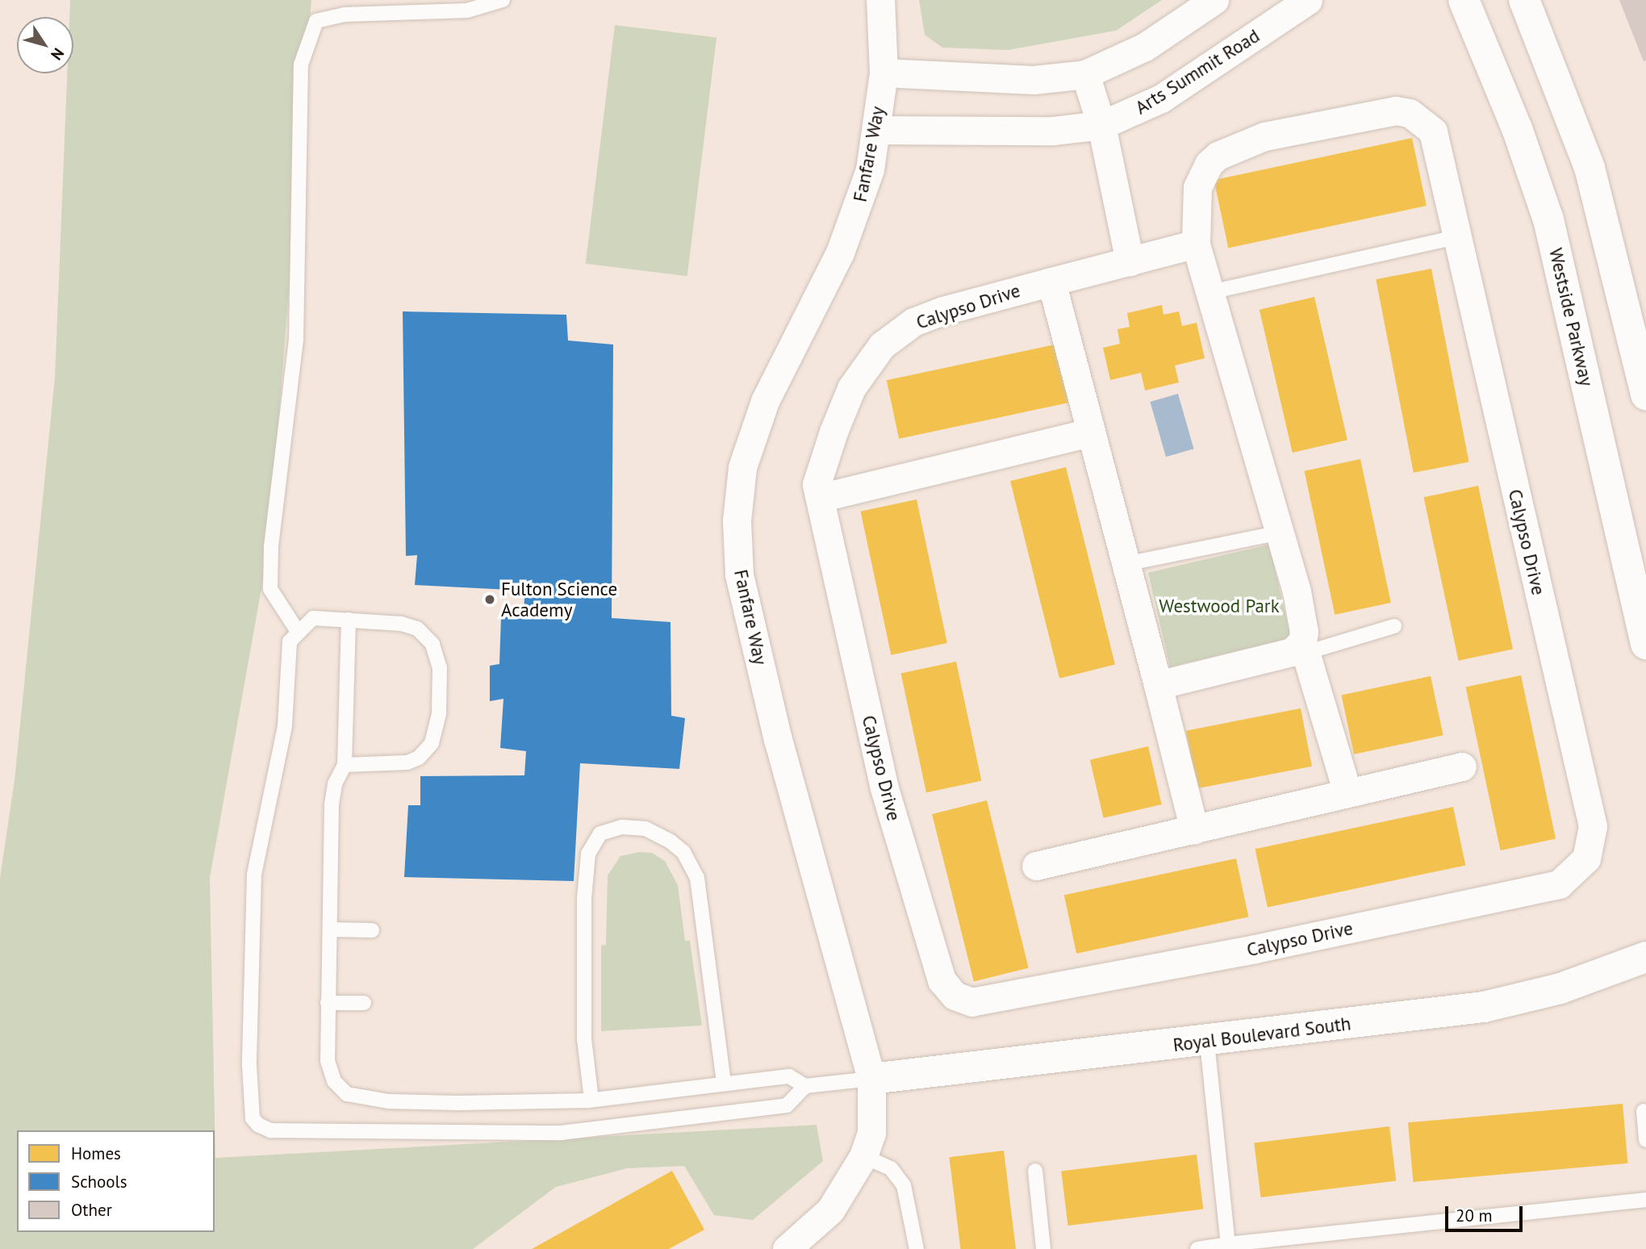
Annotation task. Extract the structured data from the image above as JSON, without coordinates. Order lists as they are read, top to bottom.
{
  "streets": {
    "main road": ["Westside Parkway", "Royal Boulevard South"],
    "street": ["Arts Summit Road", "Fanfare Way", "Calypso Drive"]
  },
  "crossings": [
    ["Arts Summit Road", "Fanfare Way"],
    ["Fanfare Way", "Royal Boulevard South"]
  ],
  "parks": ["Westwood Park"],
  "places": ["Fulton Science Academy"],
  "legend": ["Homes", "Schools", "Other"],
  "scale_bar": "20 m",
  "north": "bottom right"
}
